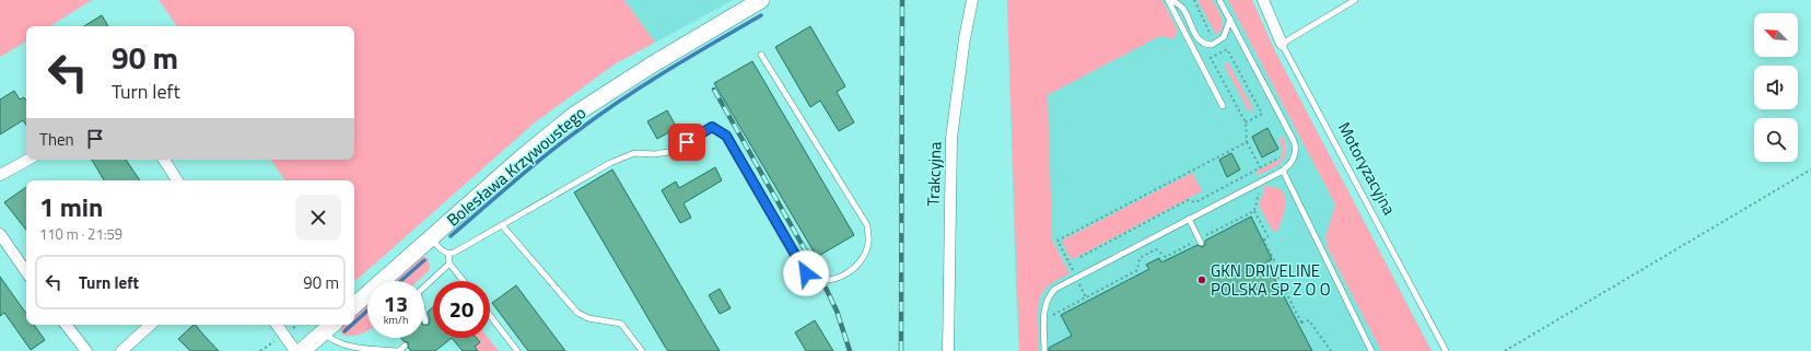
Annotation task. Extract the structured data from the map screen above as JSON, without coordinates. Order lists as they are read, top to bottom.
{
  "streets": {
    "street": ["Bolesława Krzywoustego", "Motoryzacyjna", "Trakcyjna"]
  },
  "places": ["GKN DRIVELINE POLSKA SP Z O O"],
  "north": "top left",
  "page": {
    "turn": ["90 m", "Turn left"],
    "then": "Then",
    "heading": ["1 min", "110 m · 21:59"],
    "list": [
      {
        "name": "Turn left",
        "value": "90 m"
      }
    ],
    "speed": "13 km/h",
    "limit": "20"
  }
}
